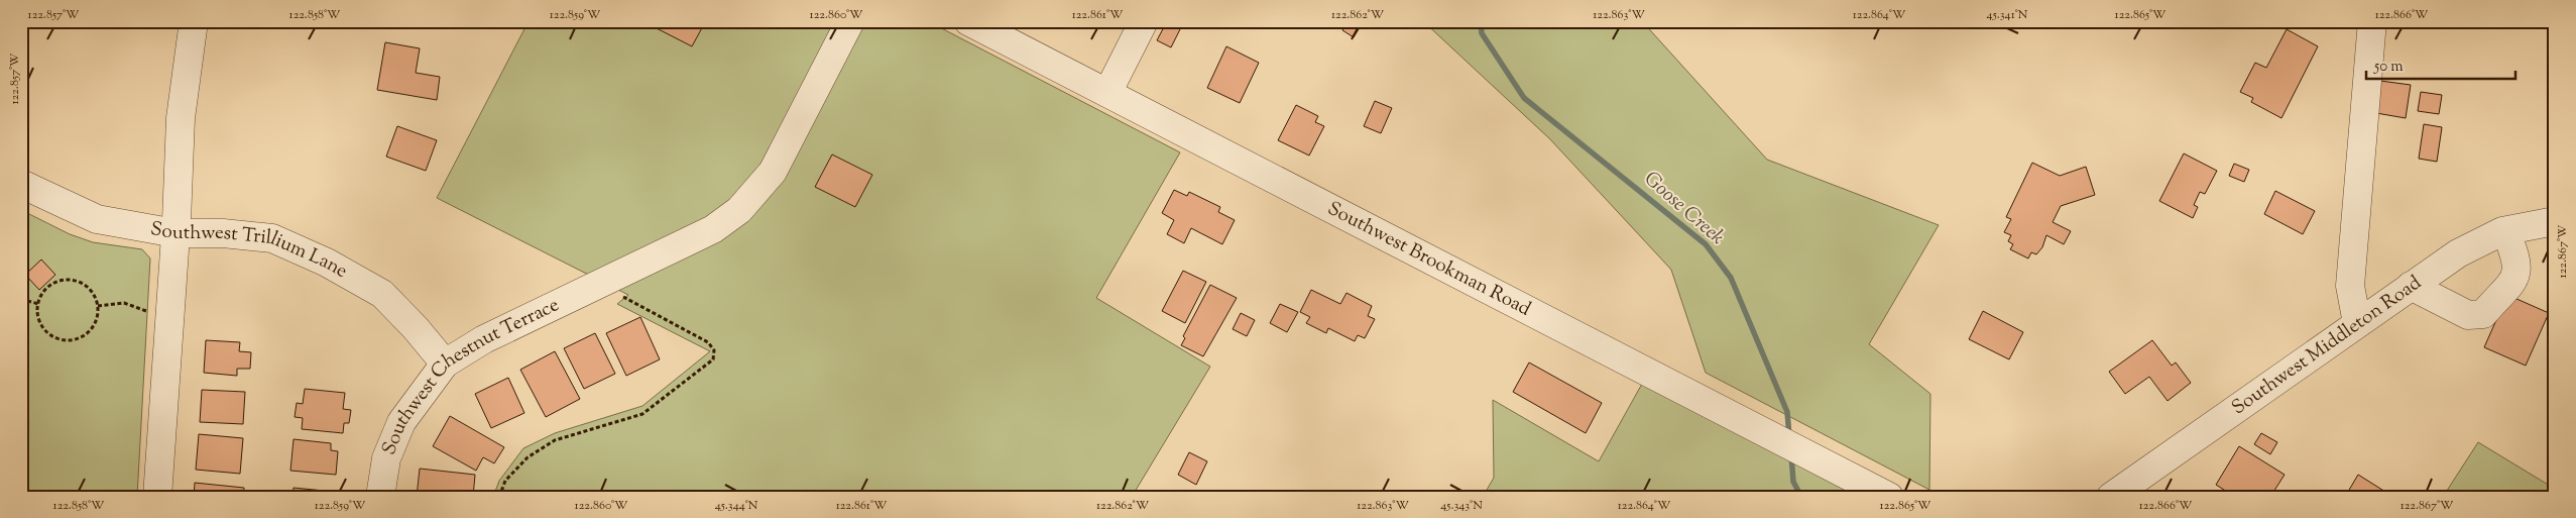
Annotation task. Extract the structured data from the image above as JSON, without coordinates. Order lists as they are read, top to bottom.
{
  "streets": {
    "street": [
      "Southwest Trillium Lane",
      "Southwest Brookman Road",
      "Southwest Middleton Road",
      "Southwest Chestnut Terrace"
    ]
  },
  "crossings": [
    ["Southwest Trillium Lane", "Southwest Chestnut Terrace"]
  ],
  "water": ["Goose Creek"],
  "scale_bar": "50 m",
  "coordinates": [
    "122.857°W",
    "122.858°W",
    "122.859°W",
    "122.860°W",
    "122.861°W",
    "122.862°W",
    "122.863°W",
    "122.864°W",
    "45.341°N",
    "122.865°W",
    "122.866°W",
    "122.867°W",
    "45.344°N",
    "45.343°N"
  ]
}
